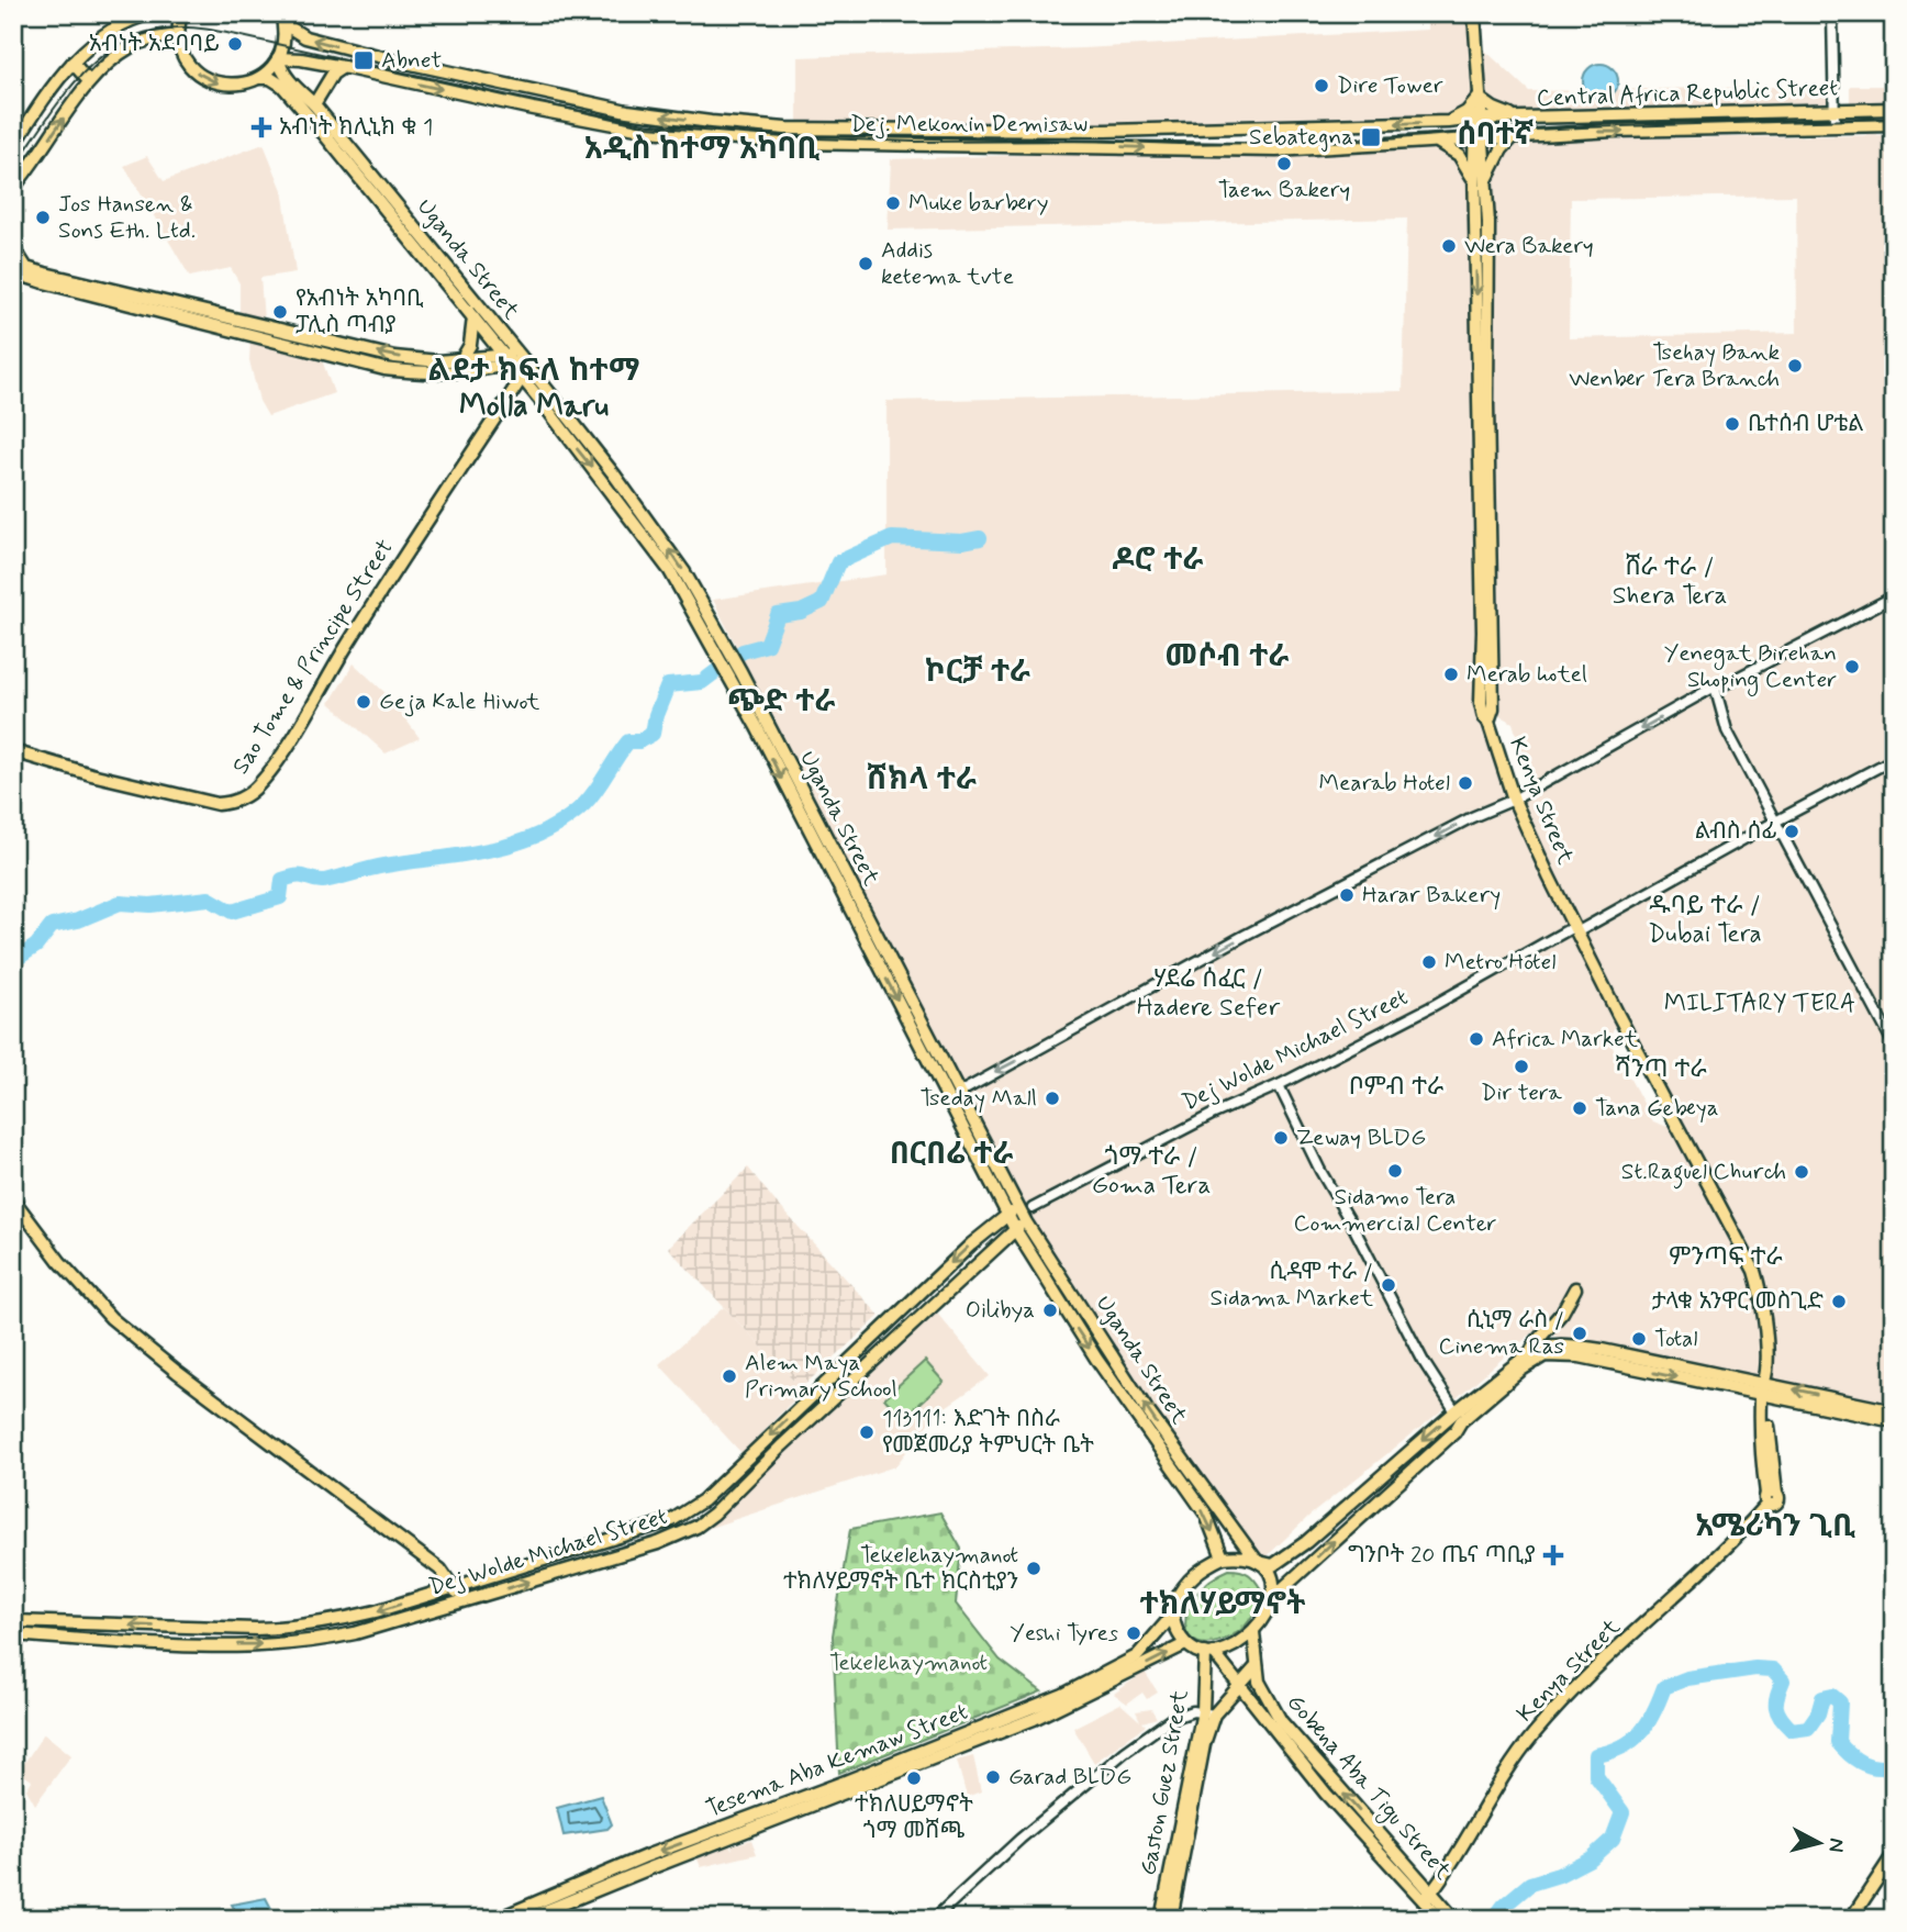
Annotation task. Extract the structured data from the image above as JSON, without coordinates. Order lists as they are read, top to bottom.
{
  "streets": {
    "main road": [
      "Central Africa Republic Street",
      "Dej. Mekonin Demisaw",
      "Uganda Street",
      "Sao Tome & Principe Street",
      "Kenya Street",
      "Dej Wolde Michael Street",
      "Tesema Aba Kemaw Street",
      "Gaston Guez Street",
      "Gobena Aba Tigu Street"
    ]
  },
  "crossings": [
    ["Central Africa Republic Street", "Dej. Mekonin Demisaw"],
    ["Central Africa Republic Street", "Kenya Street"],
    ["Dej. Mekonin Demisaw", "Uganda Street"],
    ["Dej. Mekonin Demisaw", "Kenya Street"],
    ["Uganda Street", "Sao Tome & Principe Street"],
    ["Uganda Street", "Dej Wolde Michael Street"],
    ["Uganda Street", "Tesema Aba Kemaw Street"],
    ["Uganda Street", "Gaston Guez Street"],
    ["Uganda Street", "Gobena Aba Tigu Street"],
    ["Kenya Street", "Dej Wolde Michael Street"],
    ["Kenya Street", "Gobena Aba Tigu Street"],
    ["Tesema Aba Kemaw Street", "Gaston Guez Street"],
    ["Tesema Aba Kemaw Street", "Gobena Aba Tigu Street"],
    ["Gaston Guez Street", "Gobena Aba Tigu Street"]
  ],
  "districts": [
    "ሰባተኛ",
    "አዲስ ከተማ አካባቢ",
    "ልደታ ክፍለ ከተማ Molla Maru",
    "ዶሮ ተራ",
    "ሸራ ተራ / Shera Tera",
    "መሶብ ተራ",
    "ኮርቻ ተራ",
    "ጭድ ተራ",
    "ሸክላ ተራ",
    "ዱባይ ተራ / Dubai Tera",
    "ሃደሬ ሰፈር / Hadere Sefer",
    "MILITARY TERA",
    "ሻንጣ ተራ",
    "ቦምብ ተራ",
    "በርበሬ ተራ",
    "ጎማ ተራ / Goma Tera",
    "ምንጣፍ ተራ",
    "አሜሪካን ጊቢ",
    "ተክለሃይማኖት"
  ],
  "parks": ["Tekelehaymanot"],
  "places": {
    "other": [
      "አብነት አደባባይ",
      "Dire Tower",
      "Taem Bakery",
      "Muke barbery",
      "Jos Hansen & Sons Eth. Ltd.",
      "Wera Bakery",
      "Addis ketema tvte",
      "የአብነት አካባቢ ፓሊስ ጣብያ",
      "Tsehay Bank Wenber Tera Branch",
      "ቤተሰብ ሆቴል",
      "Yenegat Birehan Shoping Center",
      "Merab hotel",
      "Geja Kale Hiwot",
      "Mearab Hotel",
      "ልብስ ሰፊ",
      "Harar Bakery",
      "Metro Hotel",
      "Africa Market",
      "Dir tera",
      "Tseday Mall",
      "Tana Gebeya",
      "Zeway BLDG",
      "Sidamo Tera Commercial Center",
      "St.Raguel Church",
      "ሲዳሞ ተራ / Sidama Market",
      "ታላቁ አንዋር መስጊድ",
      "Oilibya",
      "ሲኒማ ራስ / Cinema Ras",
      "Total",
      "Alem Maya Primary School",
      "113111: እድገት በስራ የመጀመሪያ ትምህርት ቤት",
      "Tekelehaymanot ተክለሃይማኖት ቤተ ክርስቲያን",
      "Yeshi Tyres",
      "Garad BLDG",
      "ተክለሀይማኖት ጎማ መሸጫ"
    ],
    "transit": ["Abnet", "Sebategna"],
    "health": ["አብነት ክሊኒክ ቁ 1", "ግንቦት 20 ጤና ጣቢያ"]
  },
  "north": "right"
}
